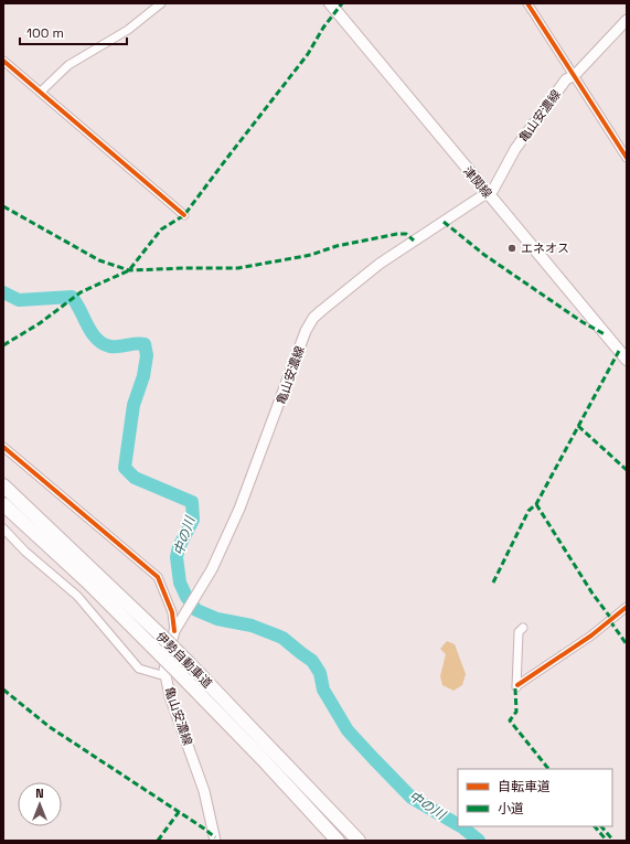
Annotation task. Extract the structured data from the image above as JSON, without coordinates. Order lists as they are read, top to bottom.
{
  "streets": {
    "highway": ["伊勢自動車道"],
    "main road": ["亀山安濃線", "津関線"]
  },
  "crossings": [
    ["亀山安濃線", "津関線"]
  ],
  "water": ["中の川"],
  "places": ["エネオス"],
  "legend": ["自転車道", "小道"],
  "scale_bar": "100 m",
  "north": "top"
}
